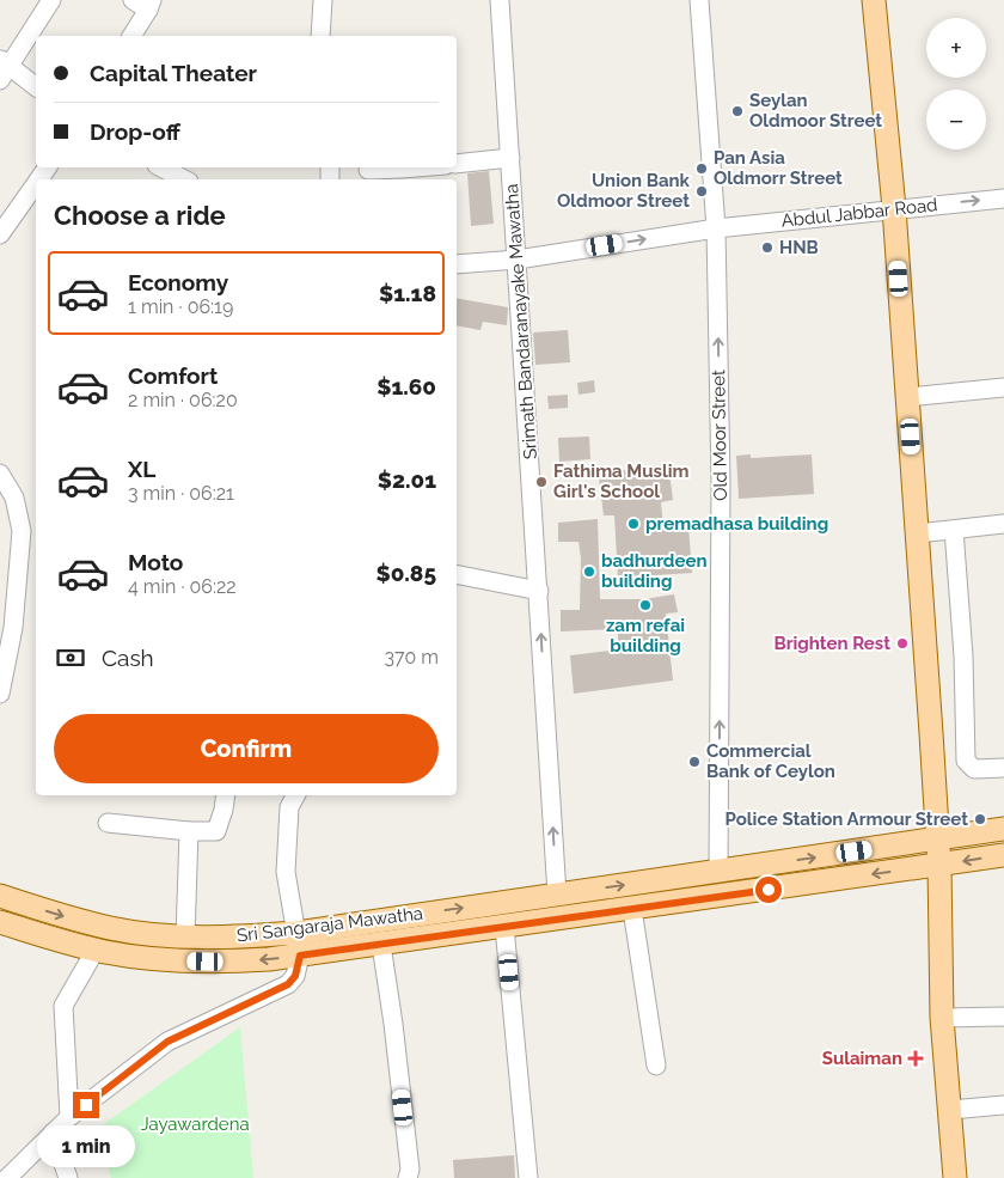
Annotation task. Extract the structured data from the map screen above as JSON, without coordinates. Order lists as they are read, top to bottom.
{
  "streets": {
    "main road": ["Sri Sangaraja Mawatha"],
    "street": ["Abdul Jabbar Road", "Srimath Bandaranayake Mawatha", "Old Moor Street"]
  },
  "crossings": [
    ["Abdul Jabbar Road", "Srimath Bandaranayake Mawatha"],
    ["Abdul Jabbar Road", "Old Moor Street"],
    ["Srimath Bandaranayake Mawatha", "Sri Sangaraja Mawatha"],
    ["Old Moor Street", "Sri Sangaraja Mawatha"]
  ],
  "one_way": ["Abdul Jabbar Road", "Old Moor Street"],
  "parks": ["Jayawardena"],
  "places": {
    "other": [
      "Seylan Oldmoor Street",
      "Pan Asia Oldmorr Street",
      "Union Bank Oldmoor Street",
      "HNB",
      "Fathima Muslim Girl's School",
      "premadhasa building",
      "badhurdeen building",
      "zam refai building",
      "Brighten Rest",
      "Commercial Bank of Ceylon",
      "Police Station Armour Street"
    ],
    "health": ["Sulaiman"]
  },
  "page": {
    "map_buttons": ["+", "−"],
    "banner": ["Capital Theater", "Drop-off"],
    "heading": "Choose a ride",
    "list": [
      {
        "name": "Economy",
        "note": "1 min · 06:19",
        "value": "$1.18"
      },
      {
        "name": "Comfort",
        "note": "2 min · 06:20",
        "value": "$1.60"
      },
      {
        "name": "XL",
        "note": "3 min · 06:21",
        "value": "$2.01"
      },
      {
        "name": "Moto",
        "note": "4 min · 06:22",
        "value": "$0.85"
      }
    ],
    "pay": ["Cash", "370 m"],
    "buttons": "Confirm",
    "bubble": "1 min"
  }
}
